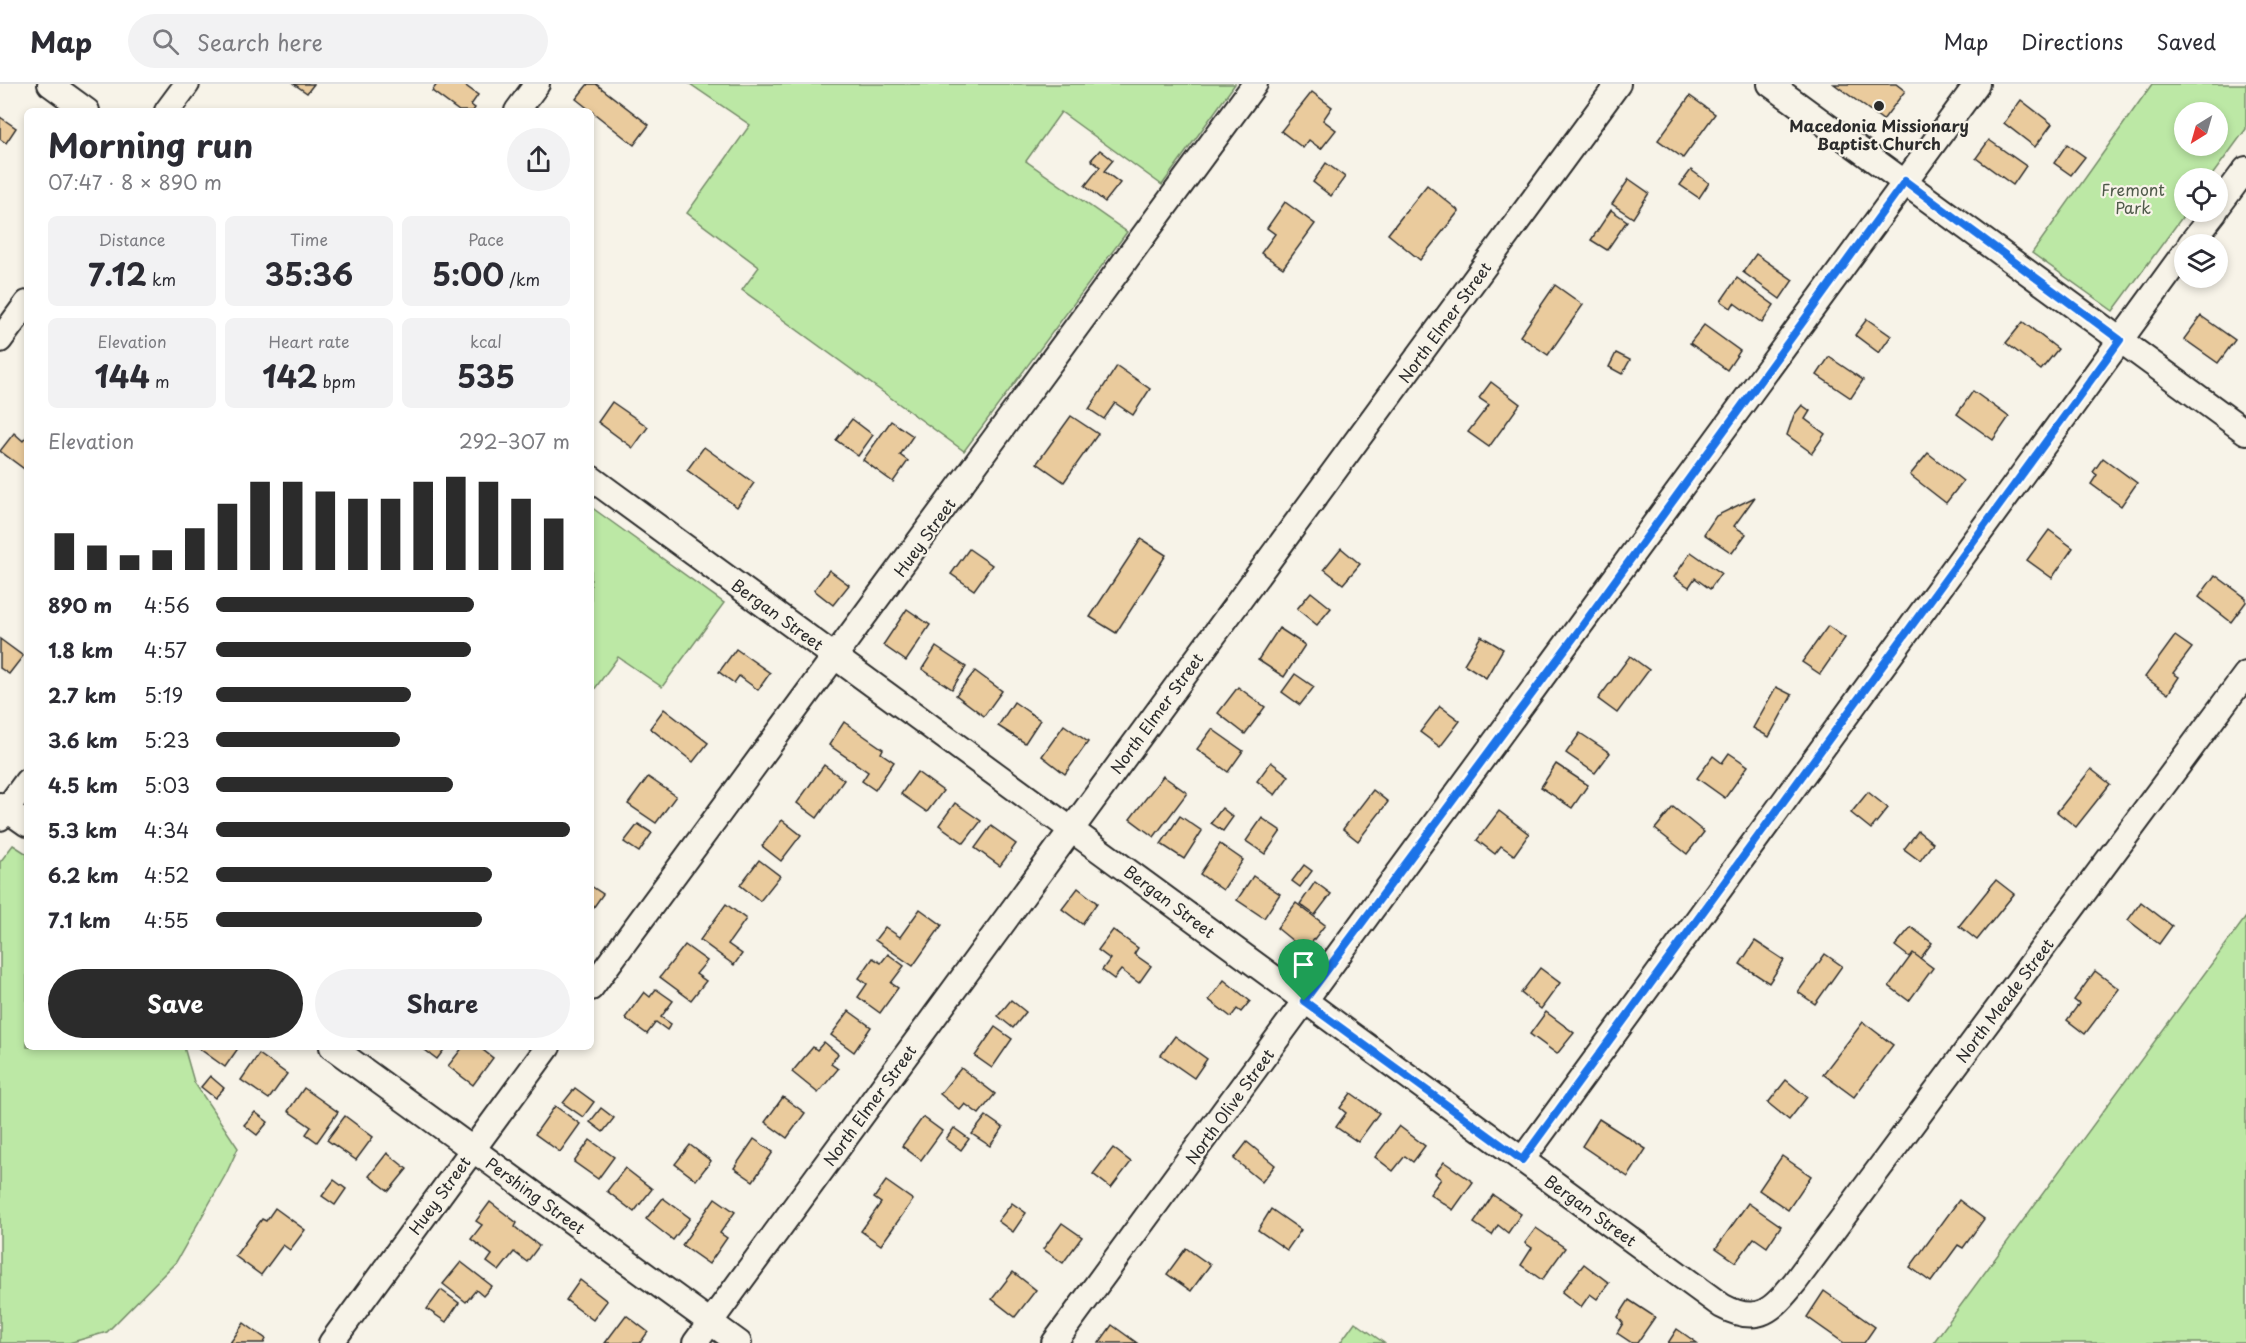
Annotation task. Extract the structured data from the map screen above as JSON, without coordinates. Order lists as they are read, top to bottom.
{
  "streets": {
    "street": [
      "North Elmer Street",
      "Huey Street",
      "Bergan Street",
      "North Meade Street",
      "North Olive Street",
      "Pershing Street"
    ]
  },
  "crossings": [
    ["North Elmer Street", "Bergan Street"],
    ["North Elmer Street", "Pershing Street"],
    ["Huey Street", "Bergan Street"],
    ["Huey Street", "Pershing Street"],
    ["Bergan Street", "North Meade Street"],
    ["Bergan Street", "North Olive Street"]
  ],
  "parks": ["Fremont Park"],
  "places": ["Macedonia Missionary Baptist Church"],
  "north": "bottom left",
  "page": {
    "header": "Map",
    "search": "Search here",
    "nav": ["Map", "Directions", "Saved"],
    "heading": ["Morning run", "07:47 · 8 × 890 m"],
    "stats": [
      ["Distance", "7.12 km"],
      ["Time", "35:36"],
      ["Pace", "5:00 /km"],
      ["Elevation", "144 m"],
      ["Heart rate", "142 bpm"],
      ["kcal", "535"]
    ],
    "chart": ["Elevation", "292–307 m"],
    "list": [
      {
        "name": "890 m",
        "note": "4:56"
      },
      {
        "name": "1.8 km",
        "note": "4:57"
      },
      {
        "name": "2.7 km",
        "note": "5:19"
      },
      {
        "name": "3.6 km",
        "note": "5:23"
      },
      {
        "name": "4.5 km",
        "note": "5:03"
      },
      {
        "name": "5.3 km",
        "note": "4:34"
      },
      {
        "name": "6.2 km",
        "note": "4:52"
      },
      {
        "name": "7.1 km",
        "note": "4:55"
      }
    ],
    "buttons": ["Save", "Share"]
  }
}
